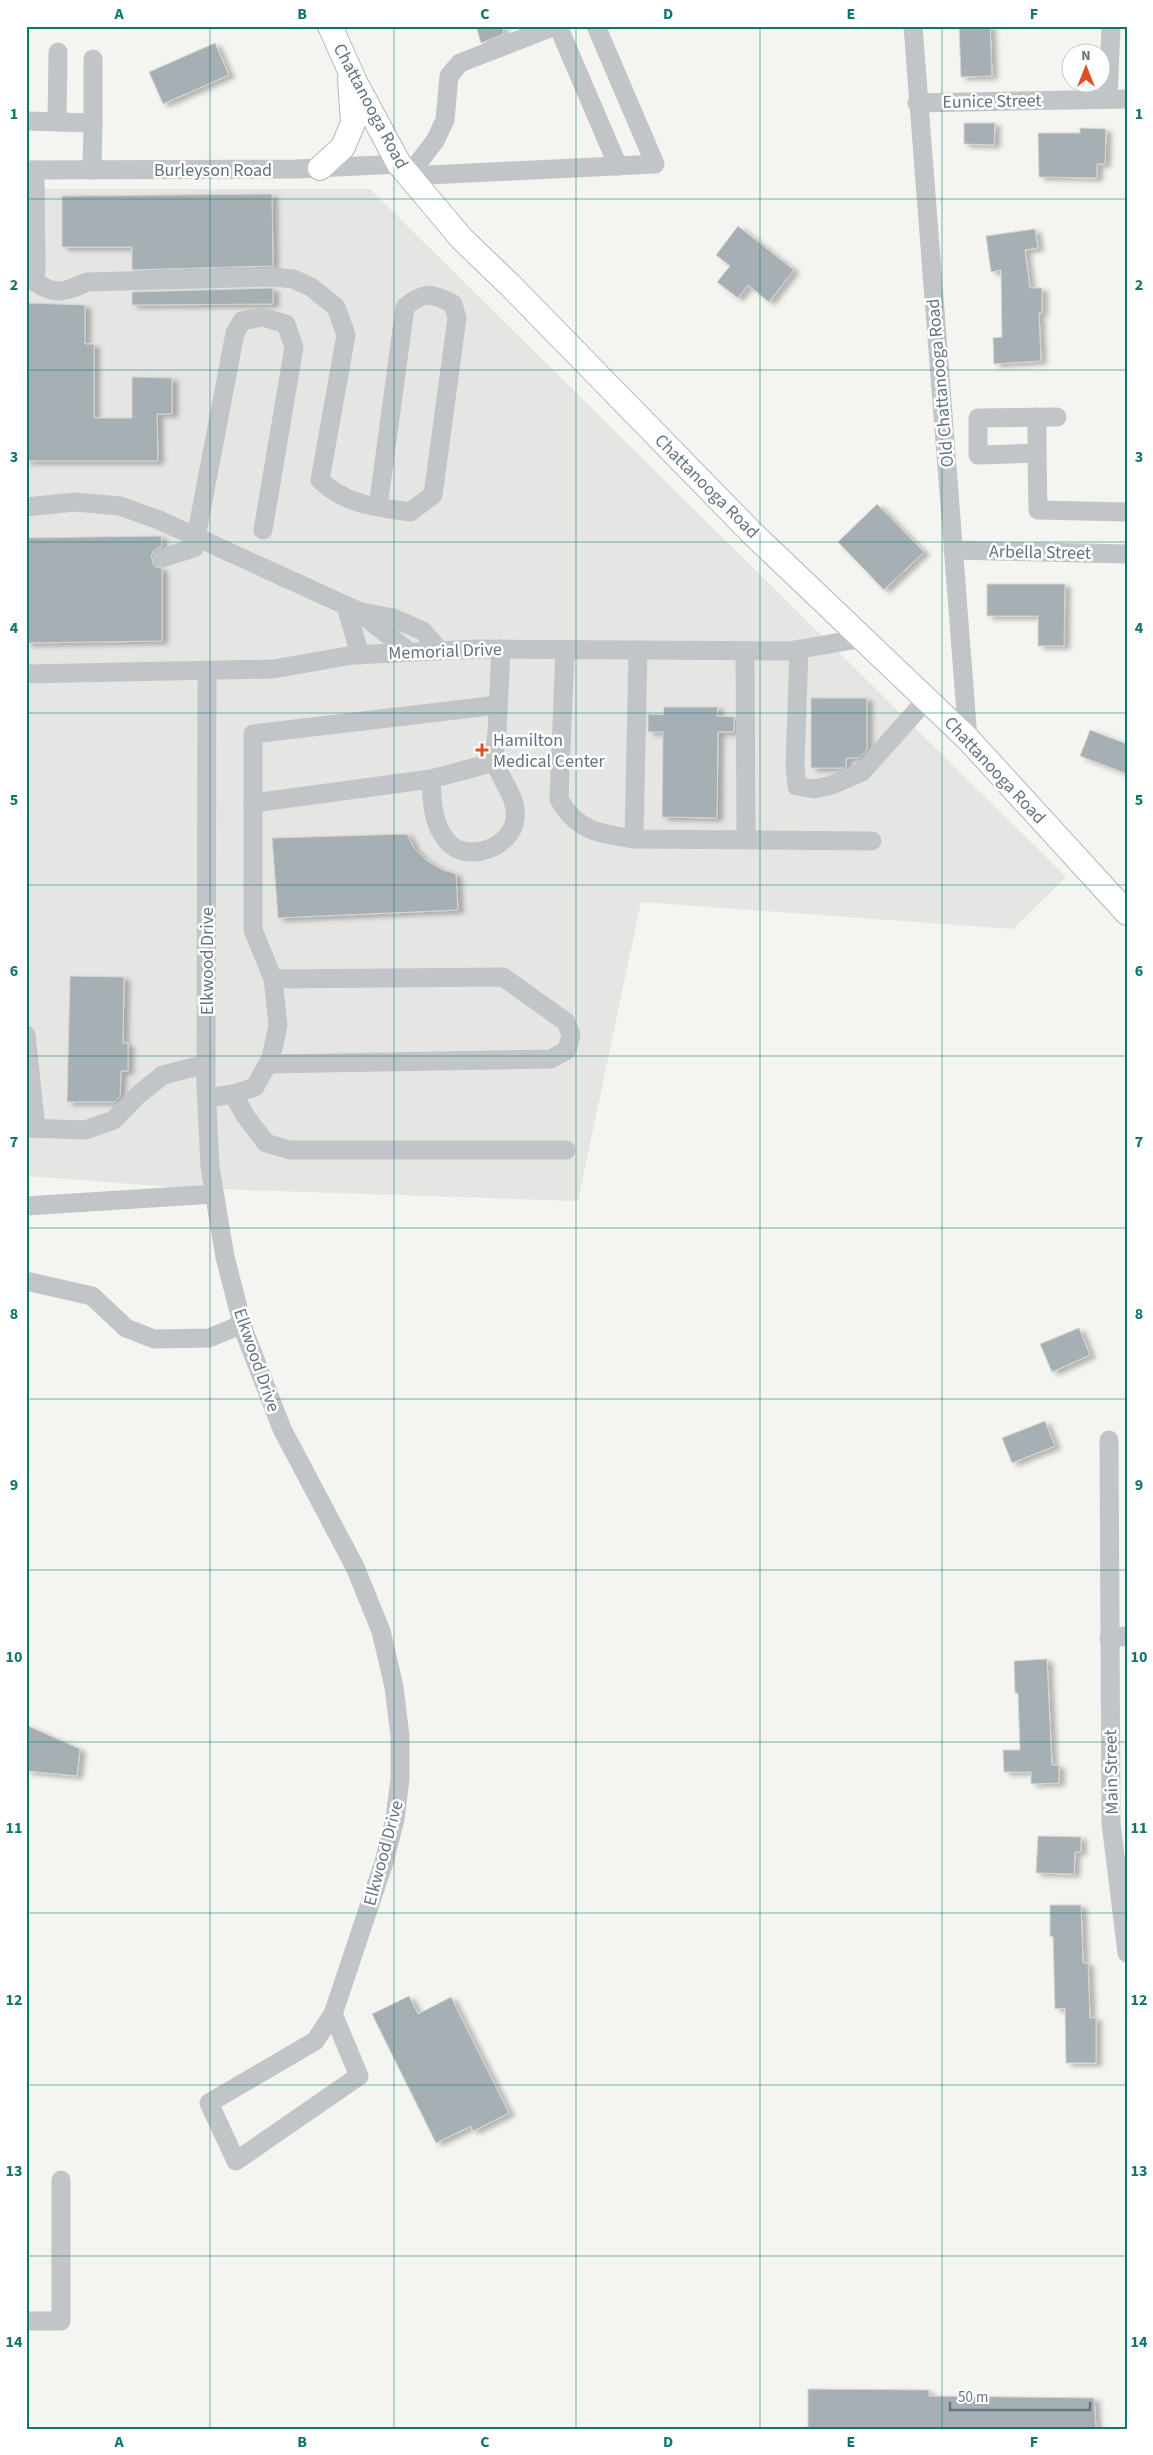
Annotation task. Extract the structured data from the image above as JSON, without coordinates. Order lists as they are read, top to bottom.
{
  "streets": {
    "main road": ["Chattanooga Road"],
    "street": [
      "Eunice Street",
      "Burleyson Road",
      "Old Chattanooga Road",
      "Arbella Street",
      "Memorial Drive",
      "Elkwood Drive",
      "Main Street"
    ]
  },
  "crossings": [
    ["Eunice Street", "Old Chattanooga Road"],
    ["Chattanooga Road", "Burleyson Road"],
    ["Chattanooga Road", "Old Chattanooga Road"],
    ["Chattanooga Road", "Memorial Drive"],
    ["Old Chattanooga Road", "Arbella Street"],
    ["Memorial Drive", "Elkwood Drive"]
  ],
  "places": {
    "health": ["Hamilton Medical Center"]
  },
  "scale_bar": "50 m",
  "north": "top",
  "grid": {
    "columns": [
      "A",
      "B",
      "C",
      "D",
      "E",
      "F"
    ],
    "rows": [
      "1",
      "2",
      "3",
      "4",
      "5",
      "6",
      "7",
      "8",
      "9",
      "10",
      "11",
      "12",
      "13",
      "14"
    ]
  }
}
